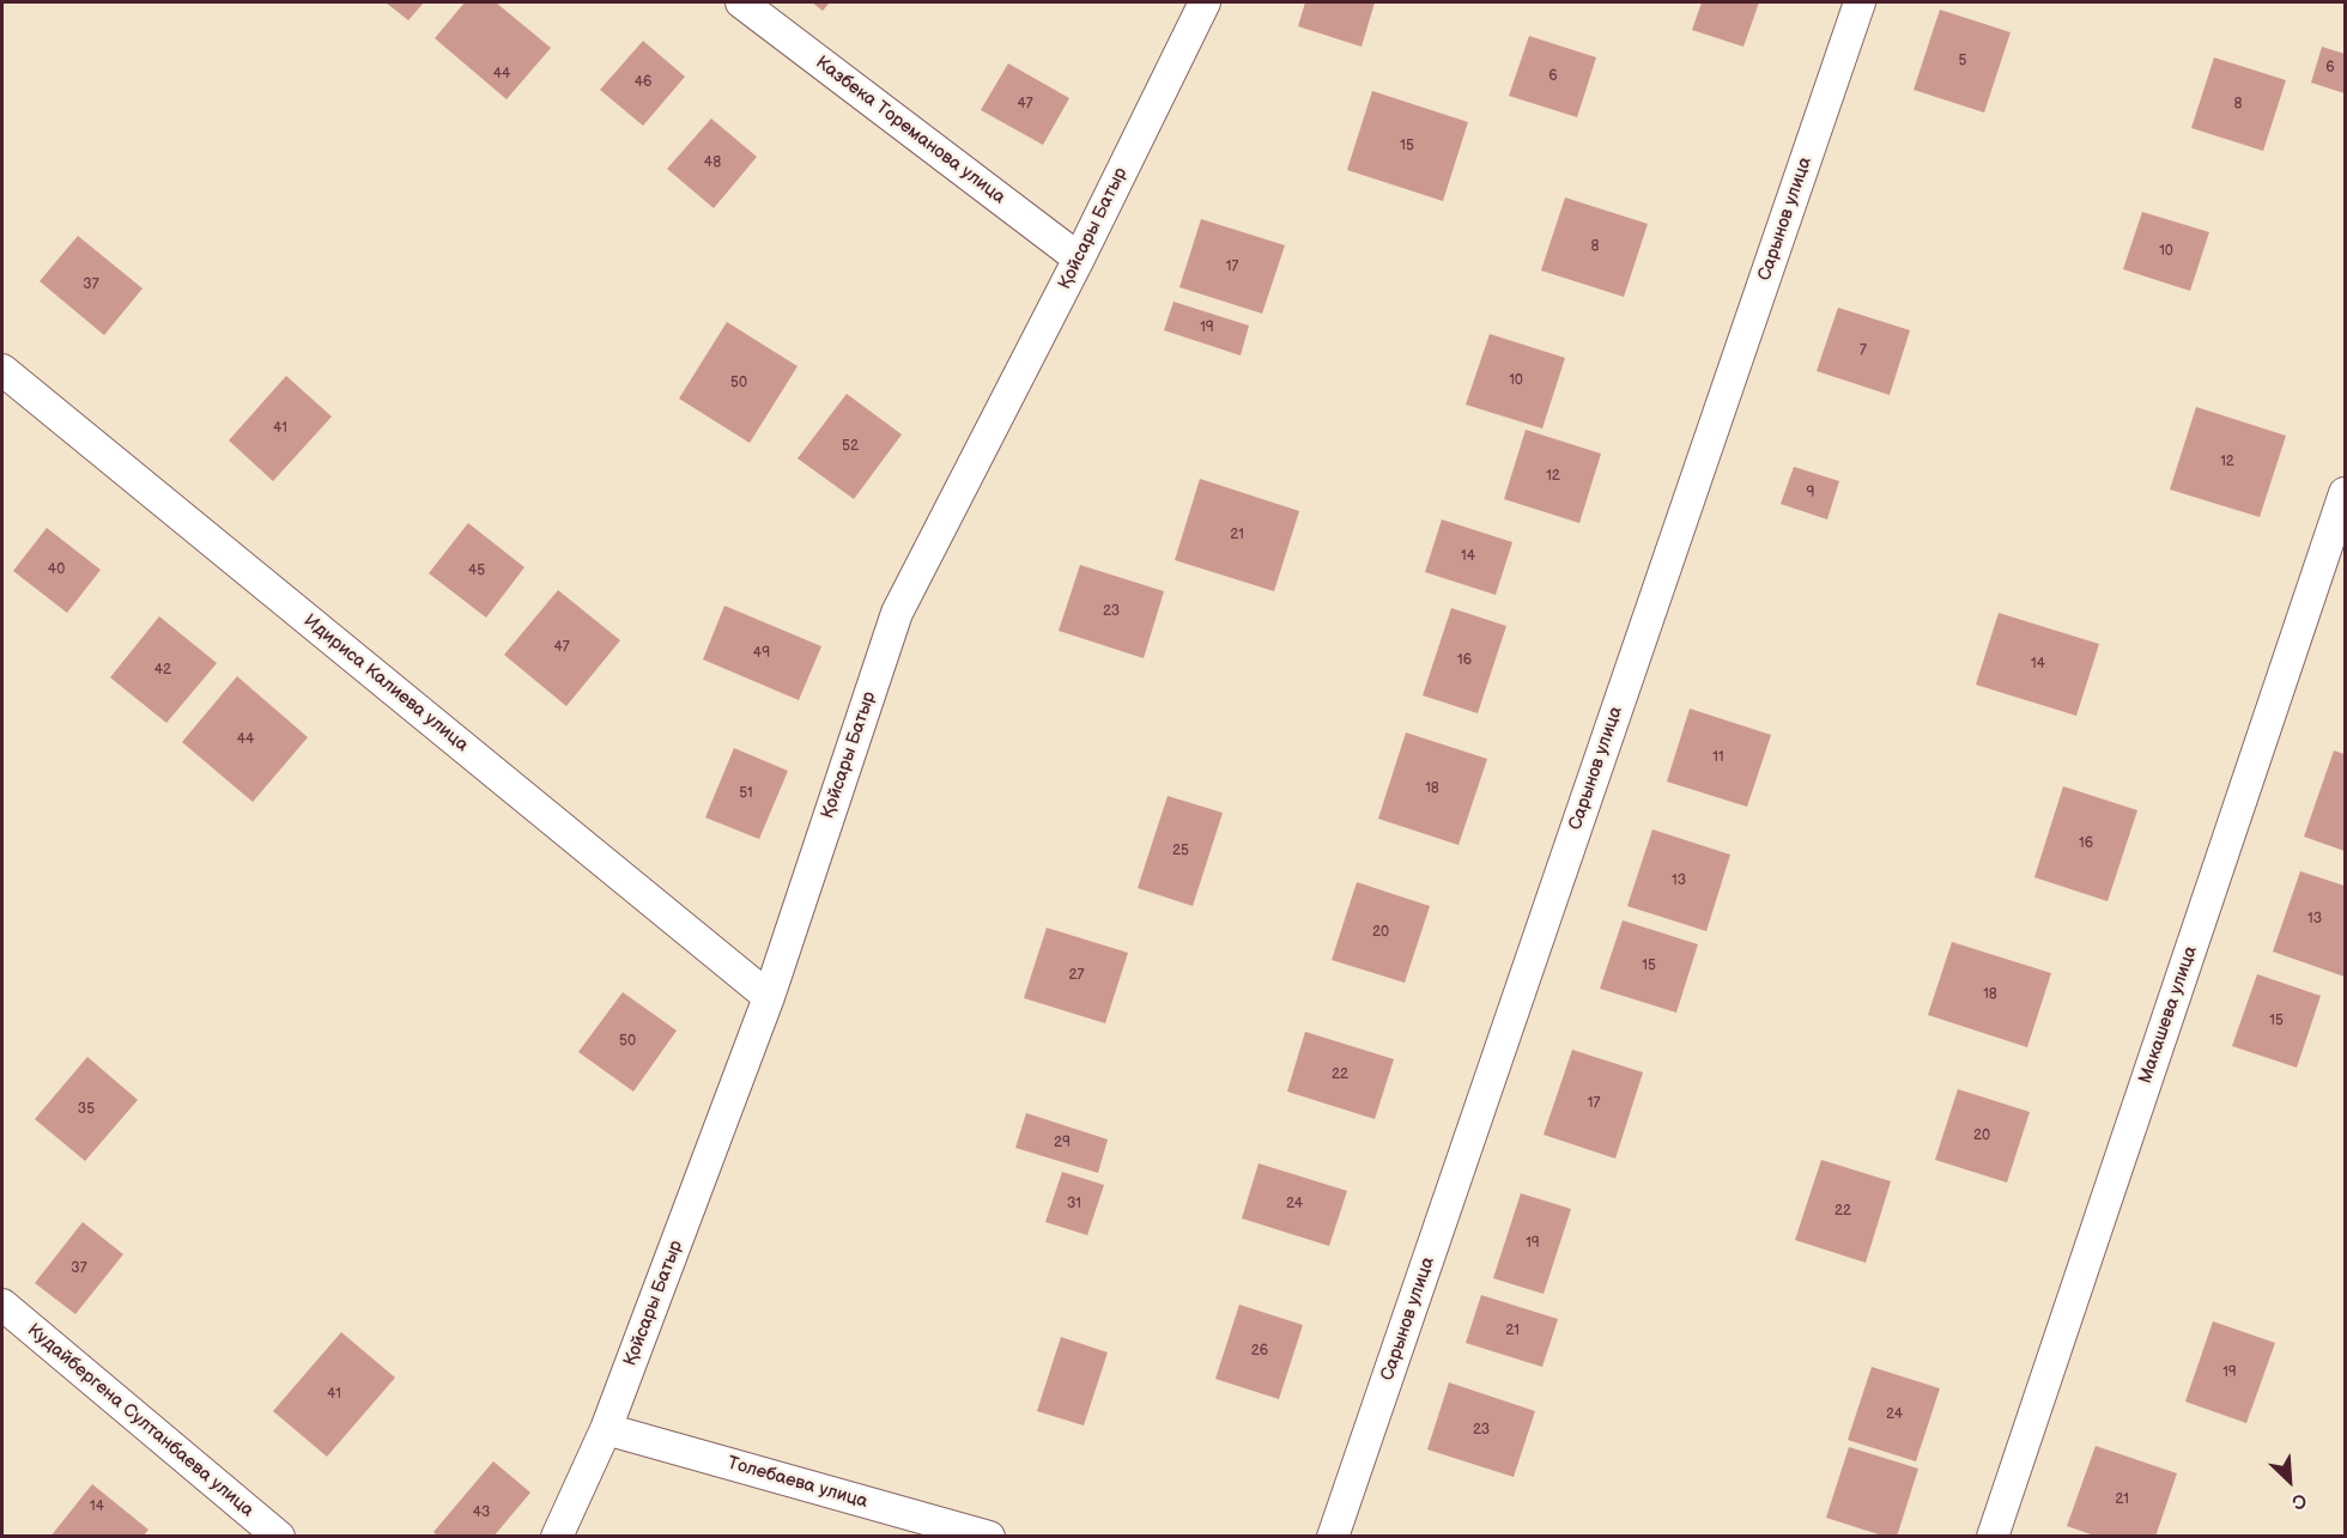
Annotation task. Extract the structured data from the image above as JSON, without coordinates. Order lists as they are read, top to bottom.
{
  "streets": {
    "street": [
      "Казбека Тореманова улица",
      "Сарынов улица",
      "Қойсары Батыр",
      "Идириса Калиева улица",
      "Макашева улица",
      "Кудайбергена Султанбаева улица",
      "Толебаева улица"
    ]
  },
  "crossings": [
    ["Казбека Тореманова улица", "Қойсары Батыр"],
    ["Қойсары Батыр", "Идириса Калиева улица"],
    ["Қойсары Батыр", "Толебаева улица"]
  ],
  "house_numbers": [
    "5",
    "6",
    "44",
    "6",
    "46",
    "47",
    "8",
    "15",
    "48",
    "8",
    "10",
    "17",
    "37",
    "19",
    "7",
    "10",
    "50",
    "41",
    "52",
    "12",
    "12",
    "9",
    "21",
    "14",
    "40",
    "45",
    "23",
    "47",
    "49",
    "16",
    "14",
    "42",
    "44",
    "11",
    "18",
    "51",
    "16",
    "25",
    "13",
    "13",
    "20",
    "15",
    "27",
    "18",
    "15",
    "50",
    "22",
    "17",
    "35",
    "20",
    "29",
    "31",
    "24",
    "22",
    "19",
    "37",
    "21",
    "26",
    "19",
    "41",
    "24",
    "23",
    "21",
    "14",
    "43"
  ],
  "north": "bottom right"
}
